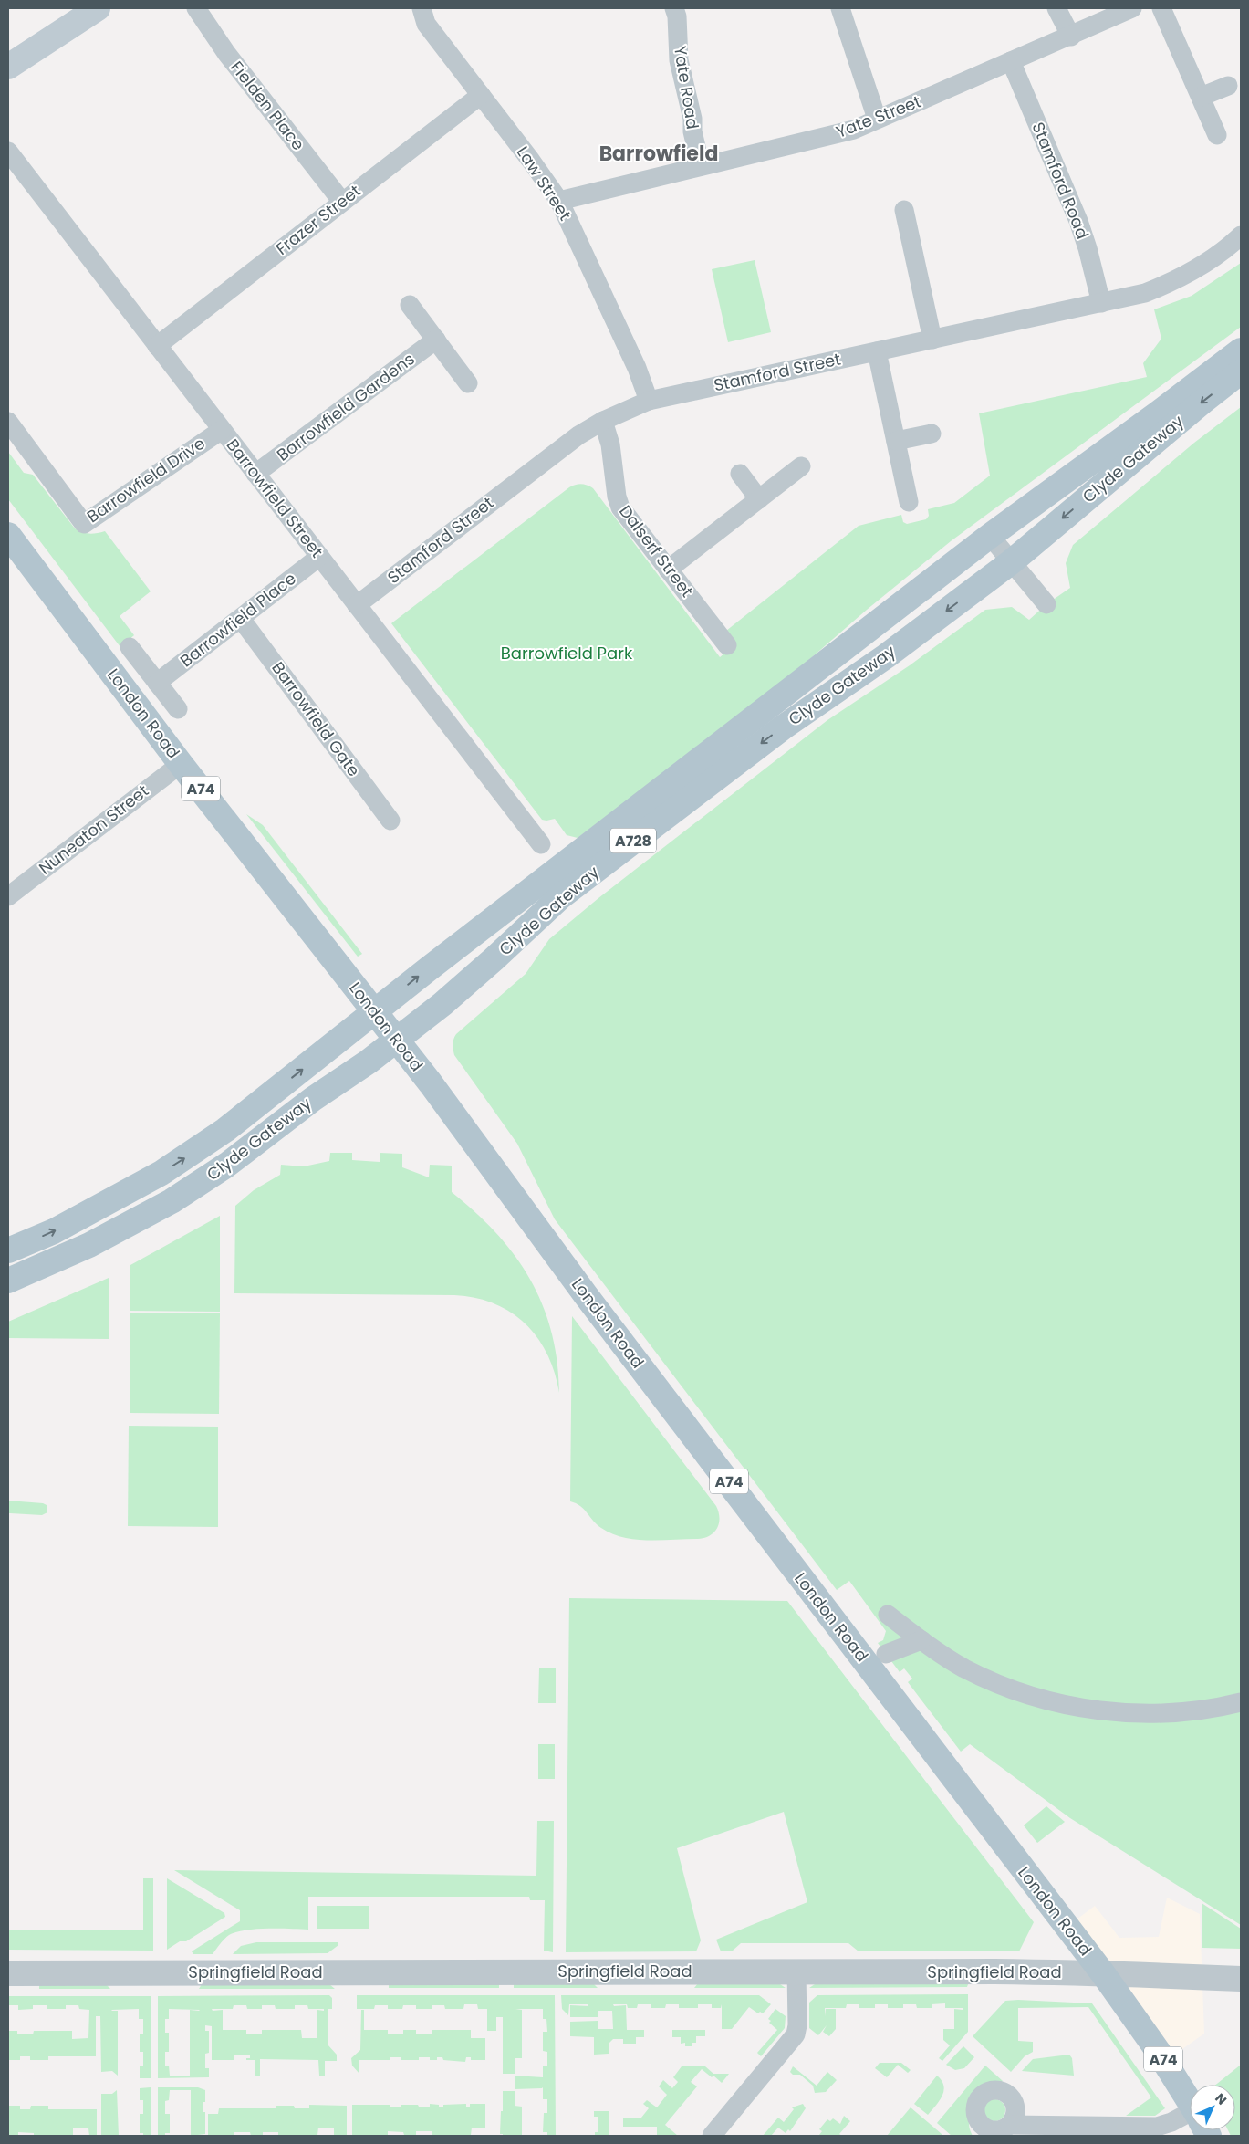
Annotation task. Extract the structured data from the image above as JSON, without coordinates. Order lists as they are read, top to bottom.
{
  "streets": {
    "main road": [
      "Clyde Gateway",
      "London Road",
      "A74",
      "A728"
    ],
    "street": [
      "Yate Road",
      "Fielden Place",
      "Yate Street",
      "Stamford Road",
      "Law Street",
      "Frazer Street",
      "Stamford Street",
      "Barrowfield Gardens",
      "Barrowfield Drive",
      "Barrowfield Street",
      "Dalserf Street",
      "Barrowfield Place",
      "Barrowfield Gate",
      "Nuneaton Street",
      "Springfield Road"
    ]
  },
  "crossings": [
    ["Yate Road", "Yate Street"],
    ["Fielden Place", "Frazer Street"],
    ["Yate Street", "Stamford Road"],
    ["Yate Street", "Law Street"],
    ["Stamford Road", "Stamford Street"],
    ["Law Street", "Frazer Street"],
    ["Law Street", "Stamford Street"],
    ["Frazer Street", "Barrowfield Street"],
    ["Stamford Street", "Barrowfield Street"],
    ["Stamford Street", "Dalserf Street"],
    ["Barrowfield Gardens", "Barrowfield Street"],
    ["Clyde Gateway", "London Road"],
    ["Barrowfield Drive", "Barrowfield Street"],
    ["Barrowfield Street", "Barrowfield Place"],
    ["Barrowfield Place", "Barrowfield Gate"],
    ["London Road", "Nuneaton Street"],
    ["London Road", "Springfield Road"]
  ],
  "districts": ["Barrowfield"],
  "parks": ["Barrowfield Park"],
  "north": "top right"
}
